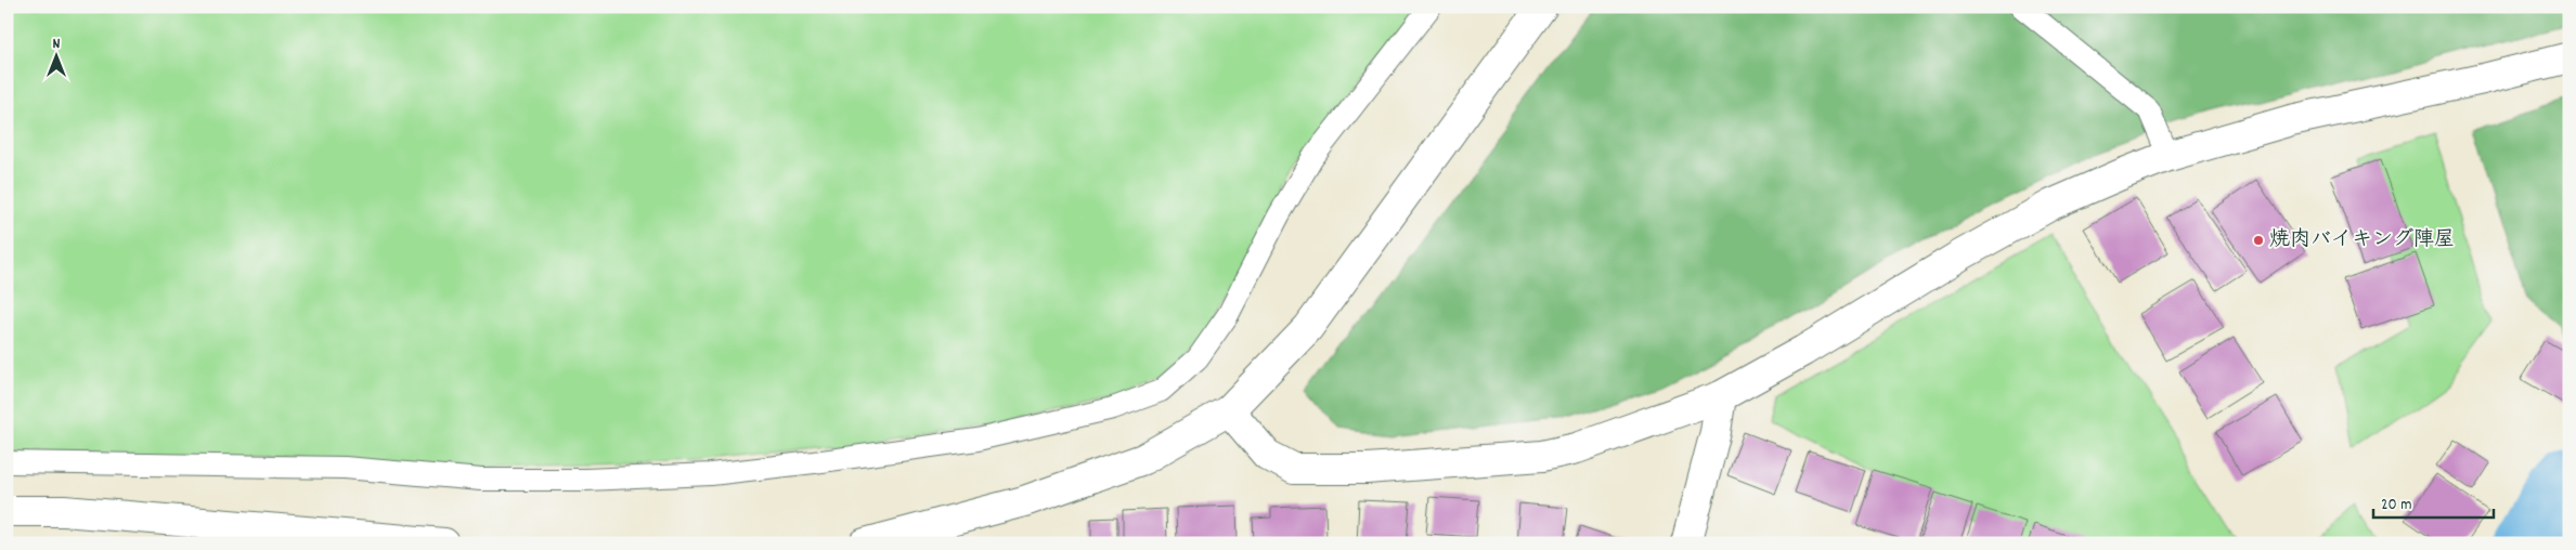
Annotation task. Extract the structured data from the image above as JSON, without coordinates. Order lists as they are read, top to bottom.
{
  "places": ["焼肉バイキング陣屋"],
  "scale_bar": "20 m",
  "north": "top"
}
